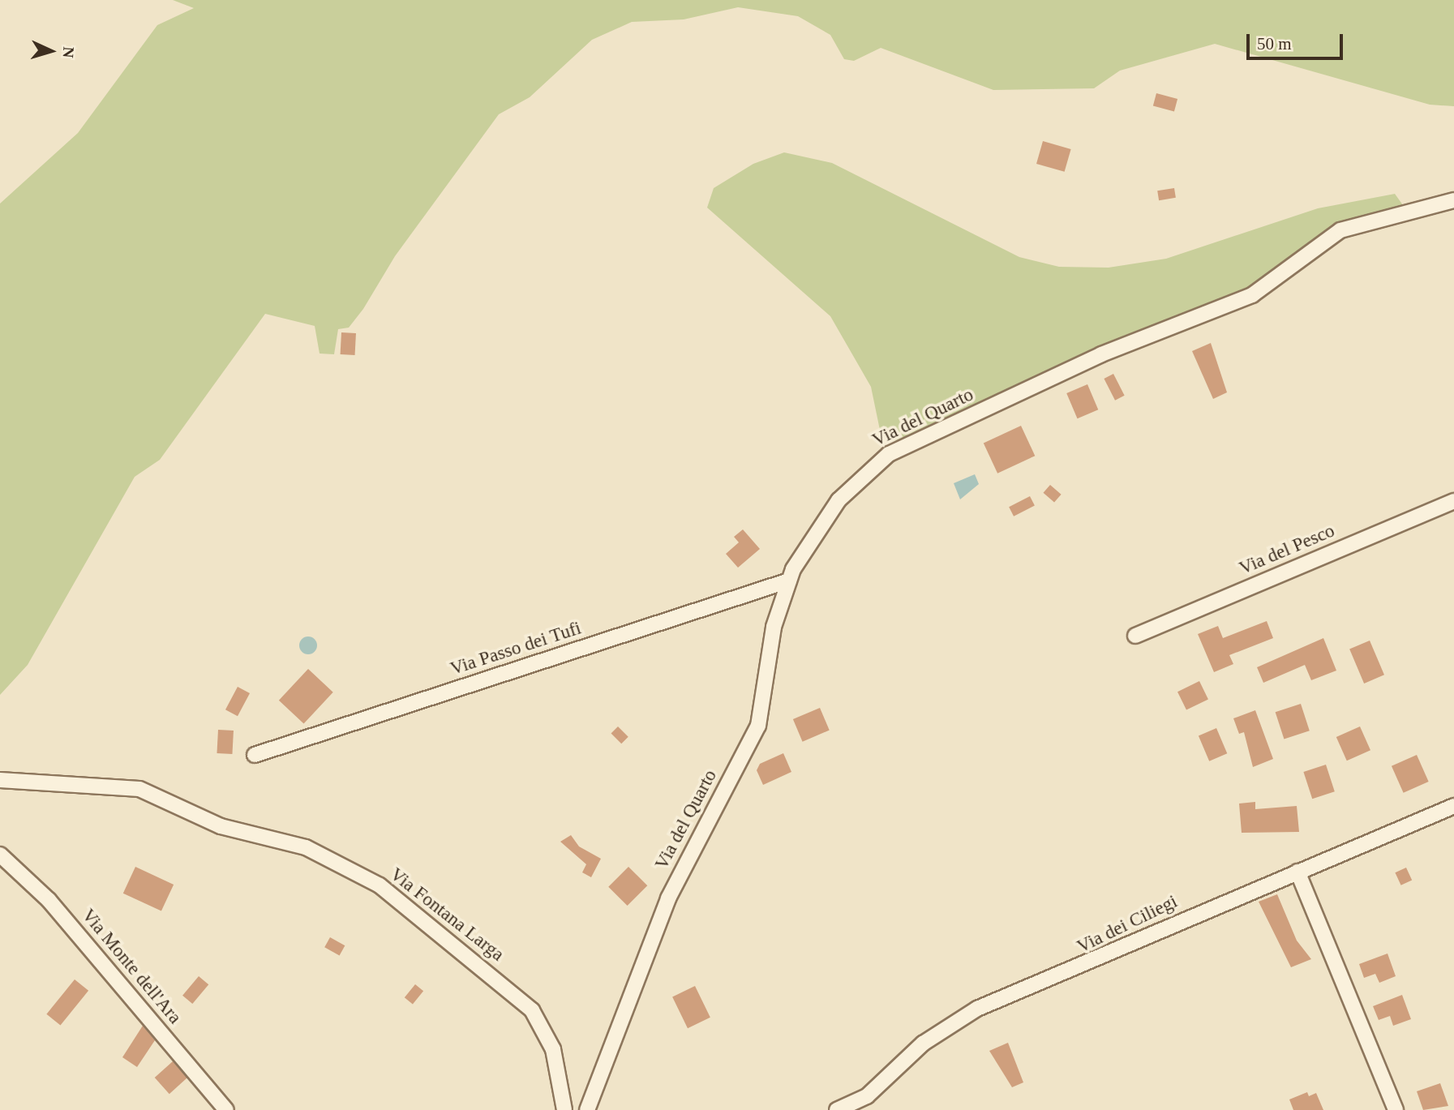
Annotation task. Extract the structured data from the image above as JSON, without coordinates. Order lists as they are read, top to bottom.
{
  "streets": {
    "street": [
      "Via del Quarto",
      "Via del Pesco",
      "Via Passo dei Tufi",
      "Via Fontana Larga",
      "Via dei Ciliegi",
      "Via Monte dell'Ara"
    ]
  },
  "crossings": [
    ["Via del Quarto", "Via Passo dei Tufi"]
  ],
  "scale_bar": "50 m",
  "north": "right"
}
